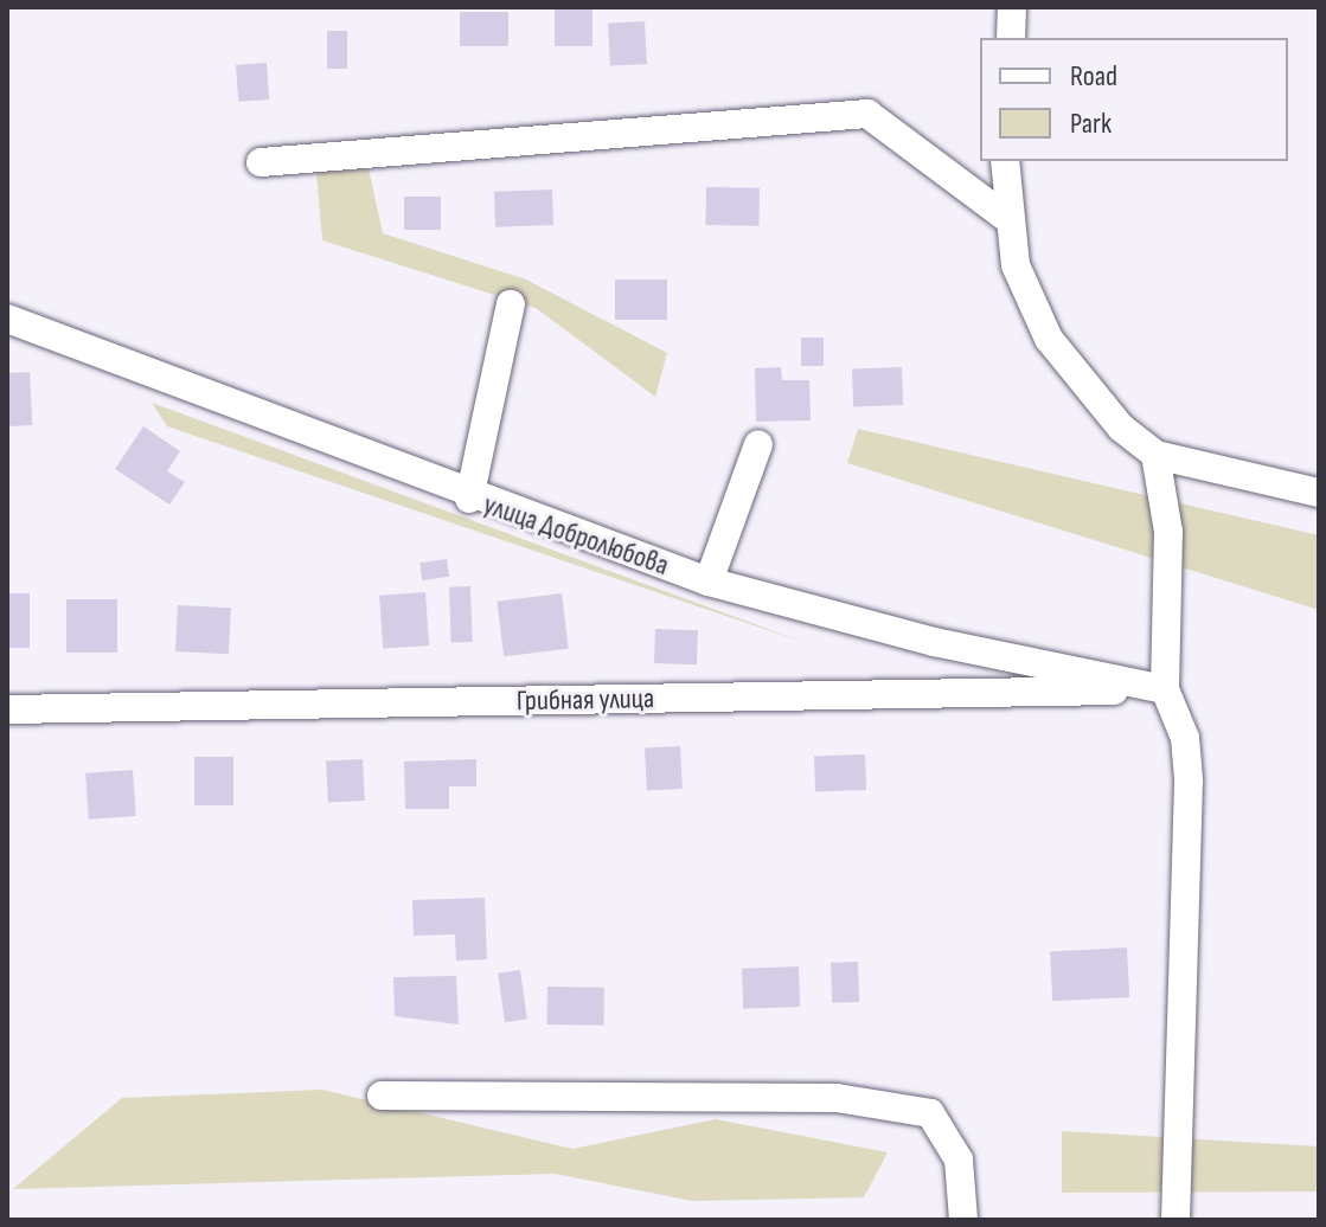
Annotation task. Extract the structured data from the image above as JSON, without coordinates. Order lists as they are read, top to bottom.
{
  "streets": {
    "street": ["улица Добролюбова", "Грибная улица"]
  },
  "crossings": [
    ["улица Добролюбова", "Грибная улица"]
  ],
  "legend": ["Road", "Park"]
}
